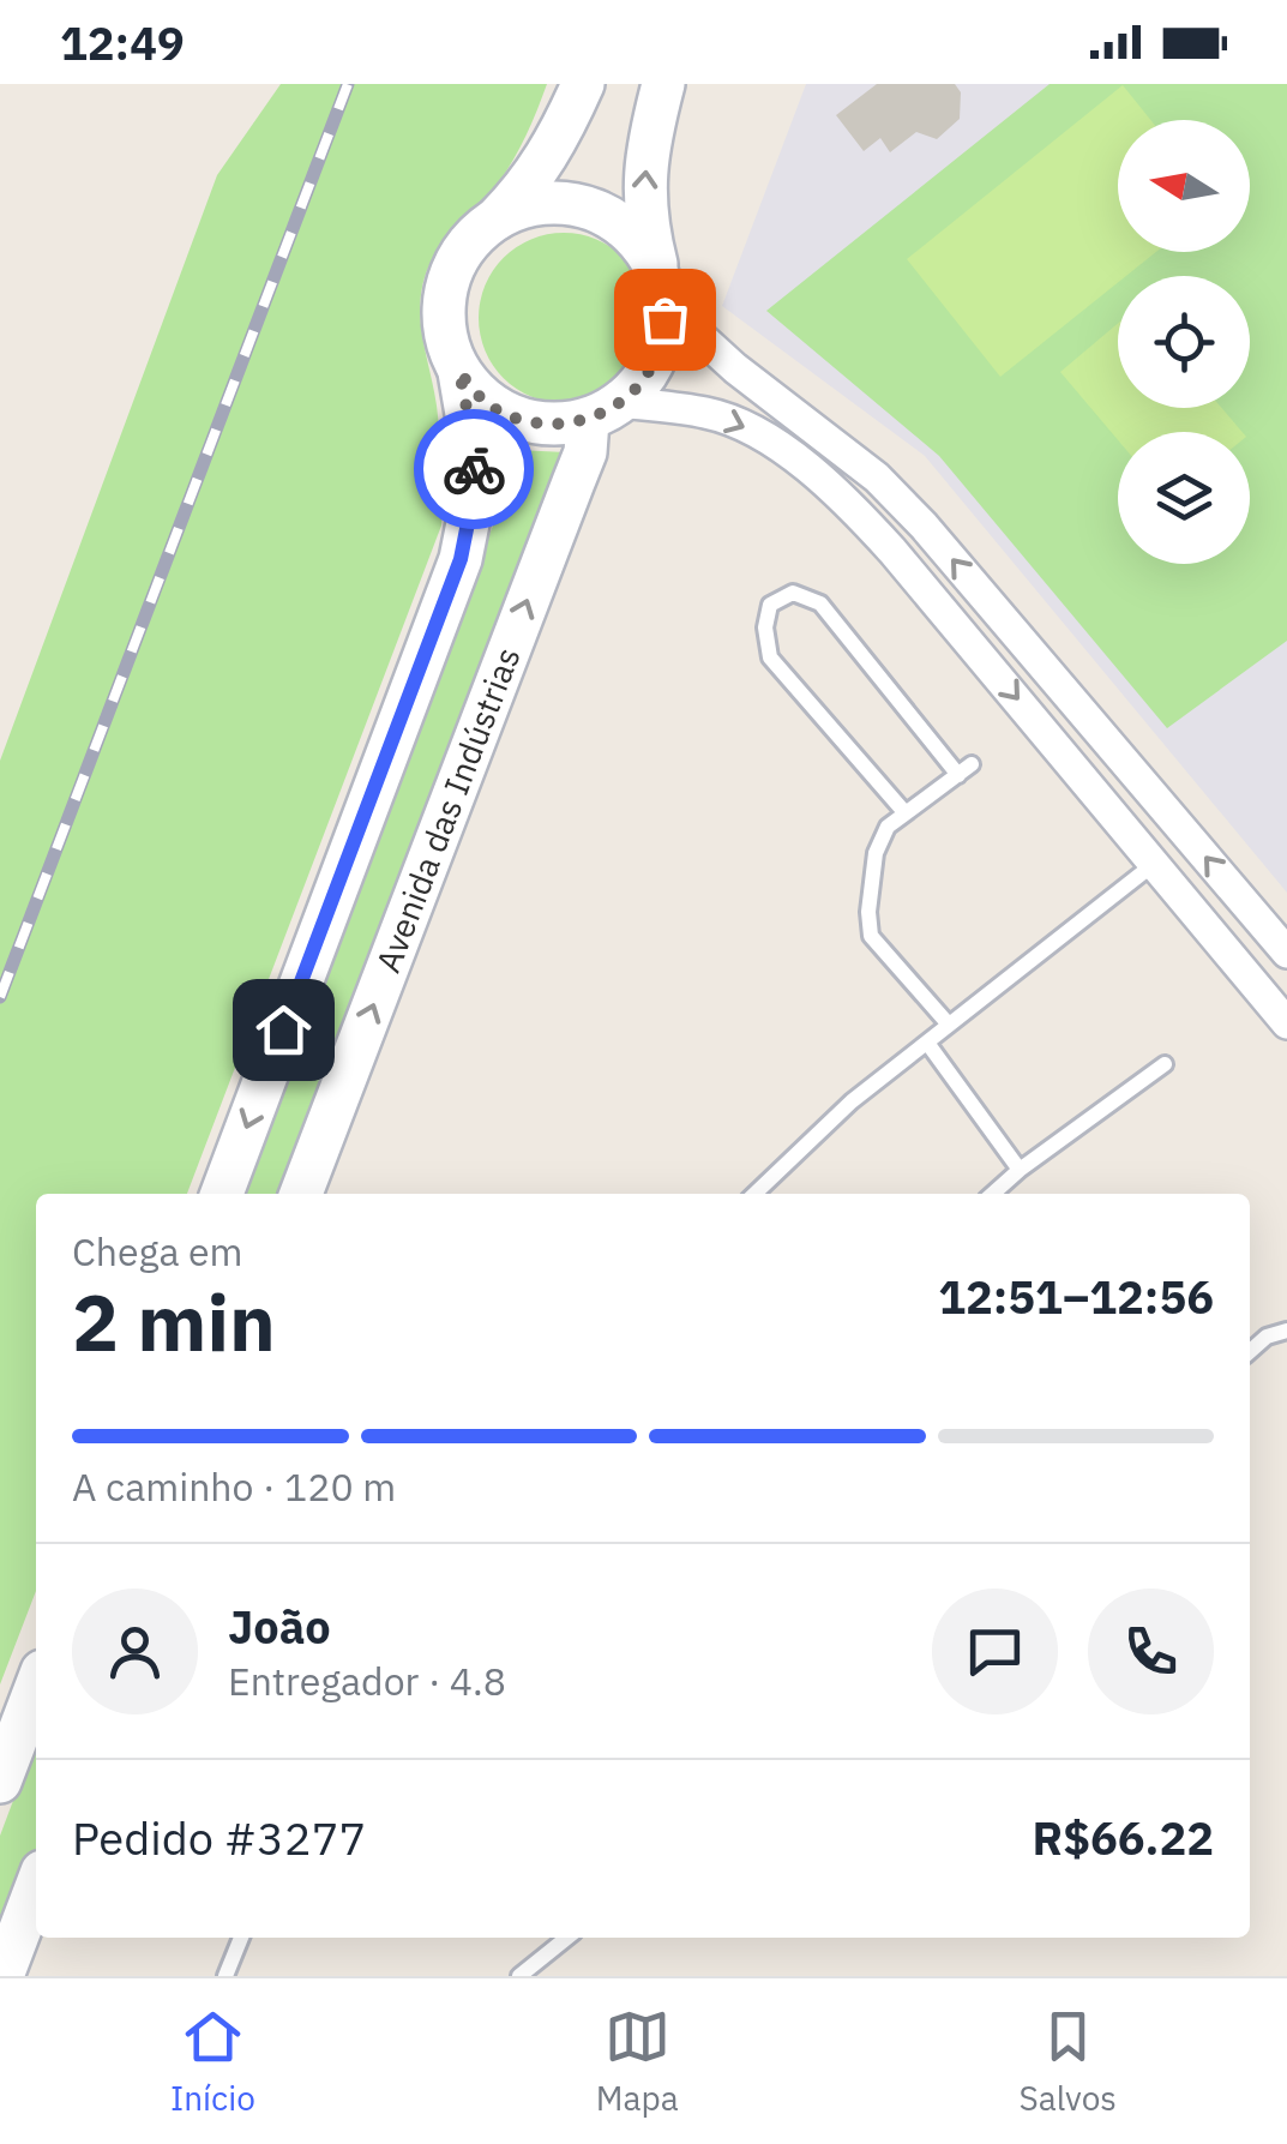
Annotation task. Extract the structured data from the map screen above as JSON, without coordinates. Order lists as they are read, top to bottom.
{
  "streets": {
    "main road": ["Avenida das Indústrias"]
  },
  "north": "left",
  "page": {
    "status": "12:49",
    "heading": ["2 min", "Chega em", "12:51–12:56"],
    "panel": [
      "João",
      "Entregador · 4.8",
      "Pedido #3277",
      "R$66.22"
    ],
    "bar": "A caminho · 120 m",
    "tabs": ["Início", "Mapa", "Salvos"]
  }
}
